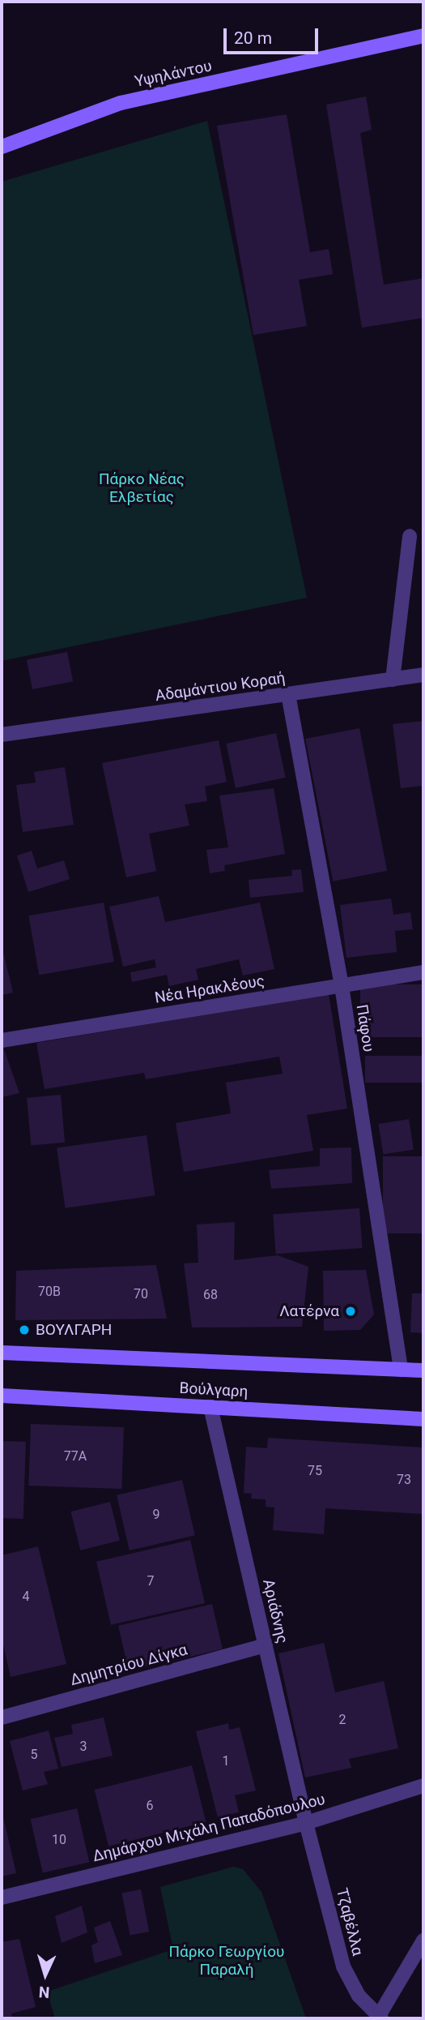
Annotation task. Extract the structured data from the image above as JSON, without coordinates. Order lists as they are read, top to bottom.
{
  "streets": {
    "main road": ["Υψηλάντου", "Βούλγαρη"],
    "street": [
      "Αδαμάντιου Κοραή",
      "Νέα Ηρακλέους",
      "Πάφου",
      "Αριάδνης",
      "Δημητρίου Δίγκα",
      "Δημάρχου Μιχάλη Παπαδόπουλου",
      "Τζαβέλλα"
    ]
  },
  "crossings": [
    ["Αδαμάντιου Κοραή", "Πάφου"],
    ["Νέα Ηρακλέους", "Πάφου"],
    ["Πάφου", "Βούλγαρη"],
    ["Βούλγαρη", "Αριάδνης"],
    ["Αριάδνης", "Δημητρίου Δίγκα"],
    ["Αριάδνης", "Δημάρχου Μιχάλη Παπαδόπουλου"],
    ["Αριάδνης", "Τζαβέλλα"],
    ["Δημάρχου Μιχάλη Παπαδόπουλου", "Τζαβέλλα"]
  ],
  "parks": ["Πάρκο Νέας Ελβετίας", "Πάρκο Γεωργίου Παραλή"],
  "places": ["Λατέρνα", "ΒΟΥΛΓΑΡΗ"],
  "house_numbers": [
    "70Β",
    "70",
    "68",
    "77Α",
    "75",
    "73",
    "9",
    "7",
    "4",
    "2",
    "3",
    "5",
    "1",
    "6",
    "10"
  ],
  "scale_bar": "20 m",
  "north": "bottom"
}
